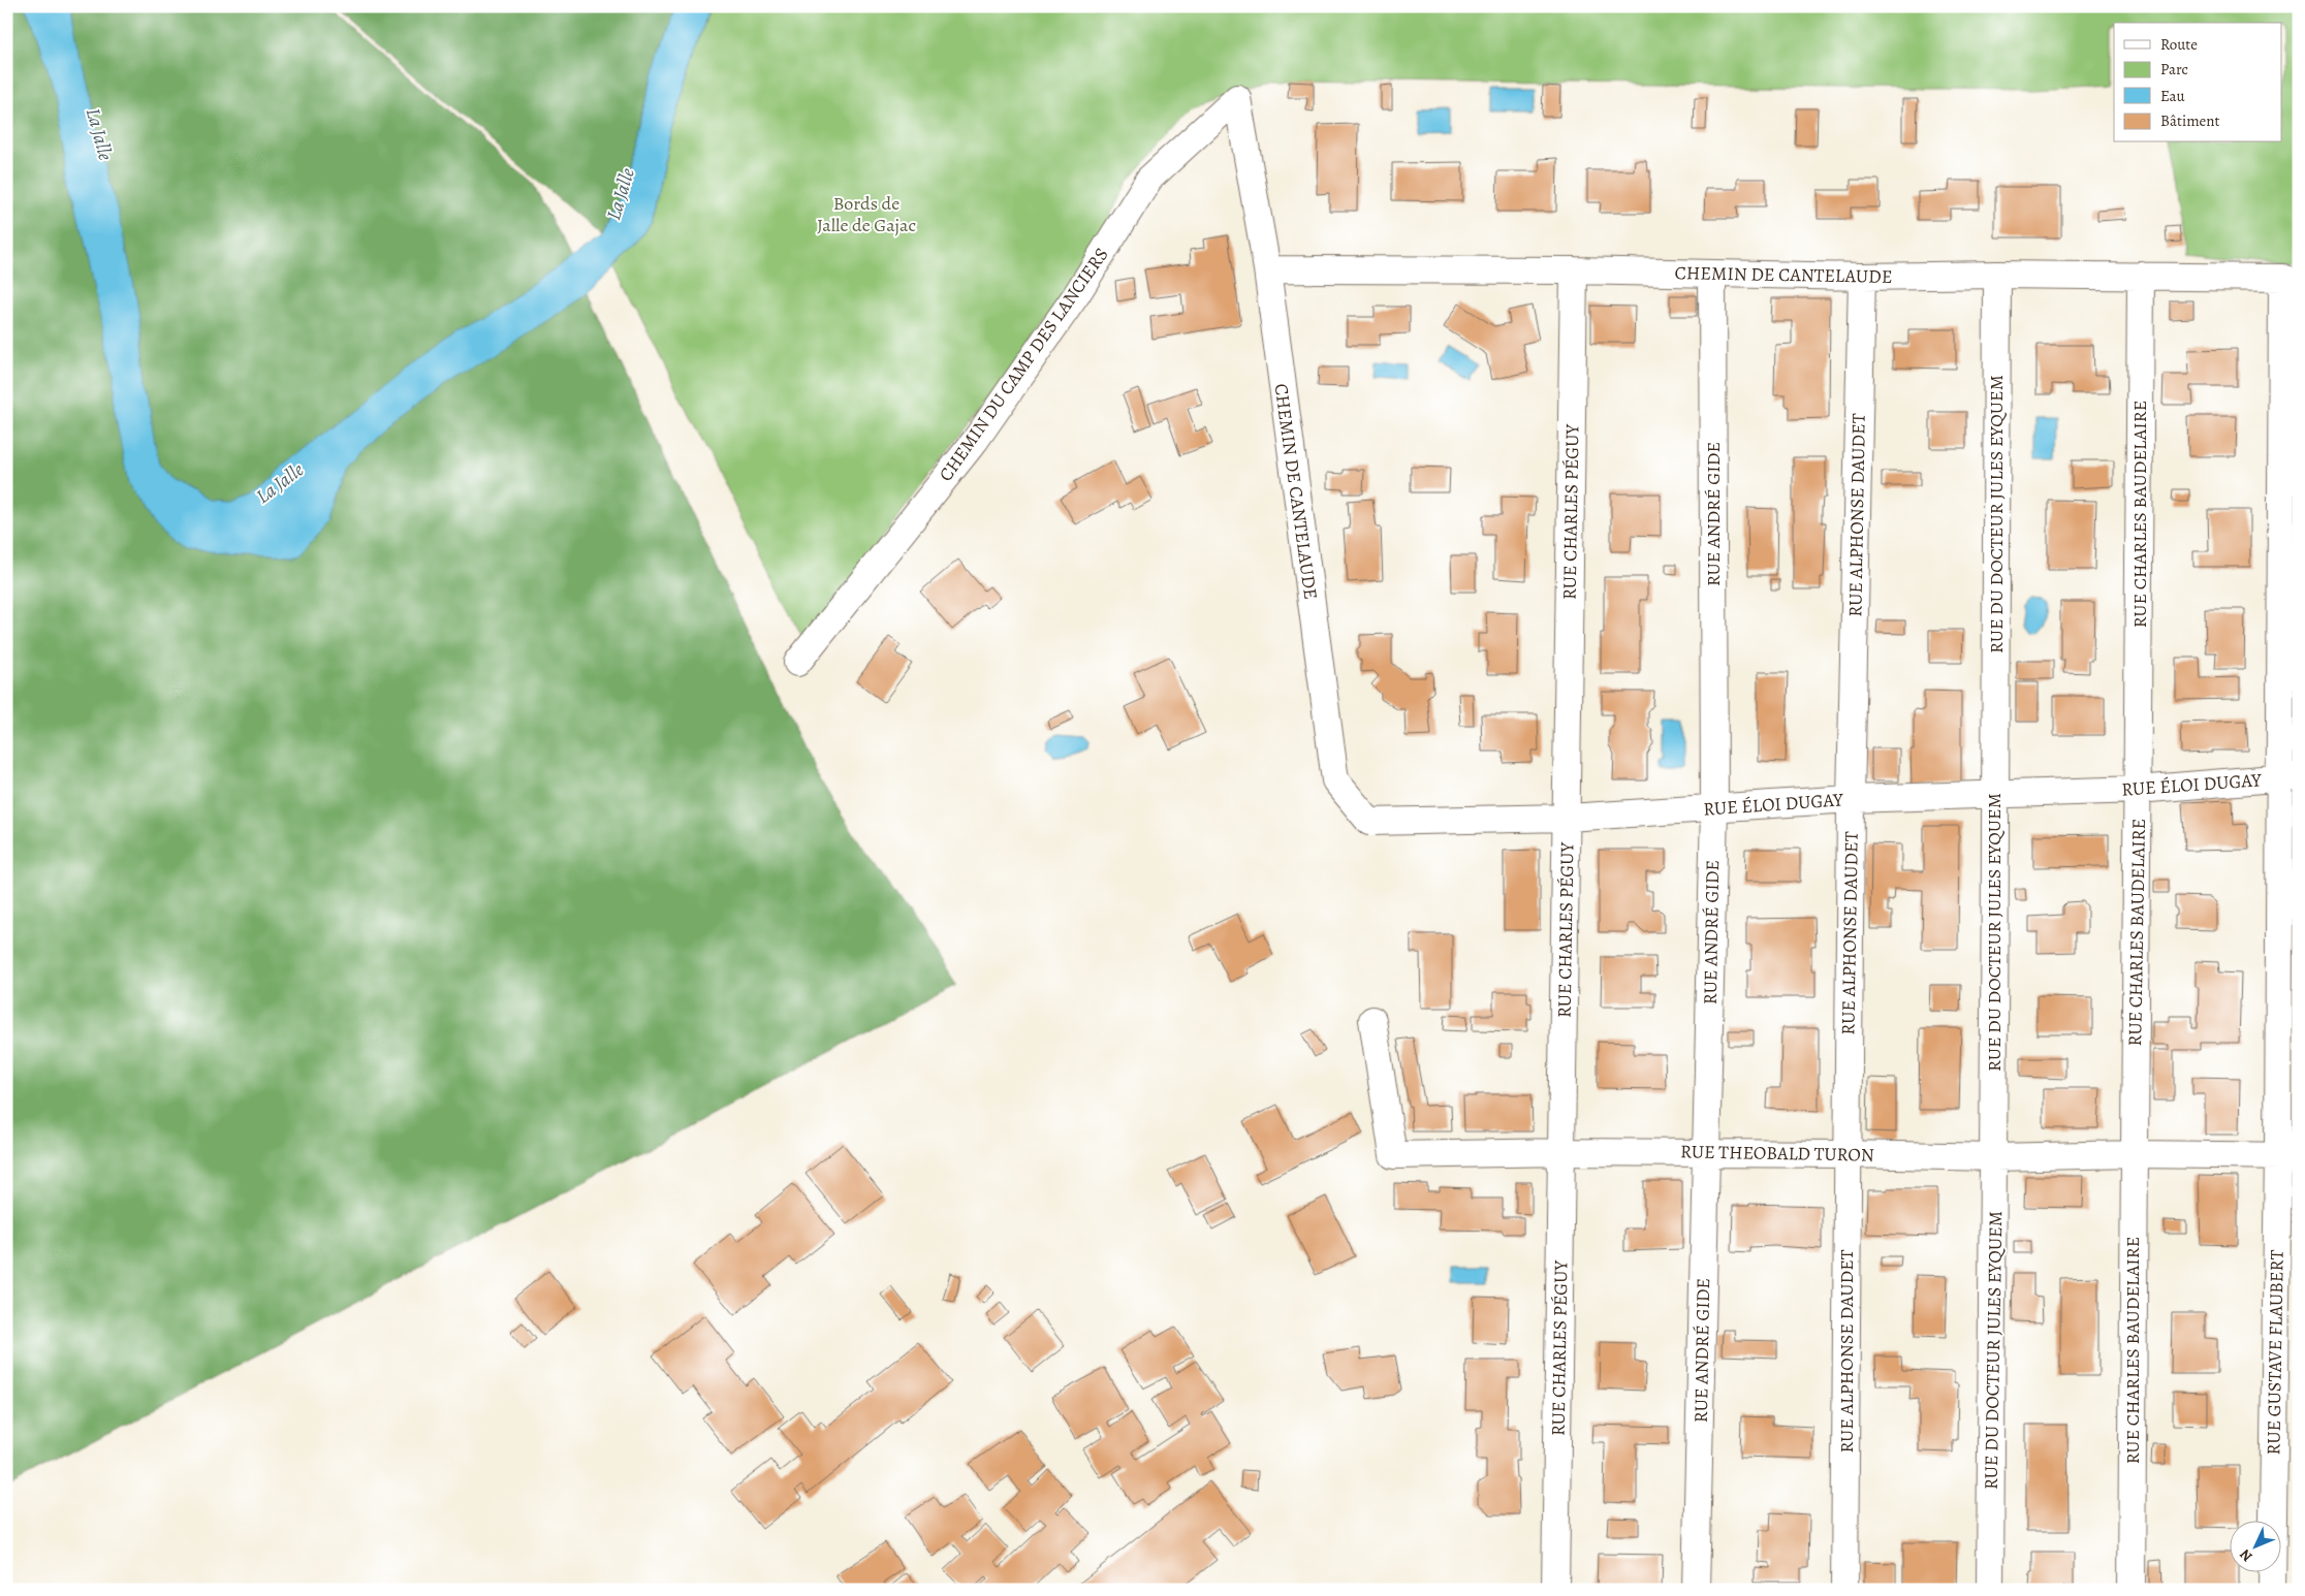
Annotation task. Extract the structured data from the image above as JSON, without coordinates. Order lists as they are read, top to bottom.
{
  "streets": {
    "street": [
      "CHEMIN DE CANTELAUDE",
      "CHEMIN DU CAMP DES LANCIERS",
      "RUE CHARLES PÉGUY",
      "RUE ANDRÉ GIDE",
      "RUE DU DOCTEUR JULES EYQUEM",
      "RUE CHARLES BAUDELAIRE",
      "RUE ALPHONSE DAUDET",
      "RUE ÉLOI DUGAY",
      "RUE THEOBALD TURON",
      "RUE GUSTAVE FLAUBERT"
    ]
  },
  "crossings": [
    ["CHEMIN DE CANTELAUDE", "CHEMIN DU CAMP DES LANCIERS"],
    ["CHEMIN DE CANTELAUDE", "RUE CHARLES PÉGUY"],
    ["CHEMIN DE CANTELAUDE", "RUE ANDRÉ GIDE"],
    ["CHEMIN DE CANTELAUDE", "RUE DU DOCTEUR JULES EYQUEM"],
    ["CHEMIN DE CANTELAUDE", "RUE CHARLES BAUDELAIRE"],
    ["CHEMIN DE CANTELAUDE", "RUE ALPHONSE DAUDET"],
    ["CHEMIN DE CANTELAUDE", "RUE ÉLOI DUGAY"],
    ["CHEMIN DE CANTELAUDE", "RUE GUSTAVE FLAUBERT"],
    ["RUE CHARLES PÉGUY", "RUE ÉLOI DUGAY"],
    ["RUE CHARLES PÉGUY", "RUE THEOBALD TURON"],
    ["RUE ANDRÉ GIDE", "RUE ÉLOI DUGAY"],
    ["RUE ANDRÉ GIDE", "RUE THEOBALD TURON"],
    ["RUE DU DOCTEUR JULES EYQUEM", "RUE ÉLOI DUGAY"],
    ["RUE DU DOCTEUR JULES EYQUEM", "RUE THEOBALD TURON"],
    ["RUE CHARLES BAUDELAIRE", "RUE ÉLOI DUGAY"],
    ["RUE CHARLES BAUDELAIRE", "RUE THEOBALD TURON"],
    ["RUE ALPHONSE DAUDET", "RUE ÉLOI DUGAY"],
    ["RUE ALPHONSE DAUDET", "RUE THEOBALD TURON"],
    ["RUE ÉLOI DUGAY", "RUE GUSTAVE FLAUBERT"],
    ["RUE THEOBALD TURON", "RUE GUSTAVE FLAUBERT"]
  ],
  "water": ["La Jalle"],
  "parks": ["Bords de Jalle de Gajac"],
  "legend": [
    "Route",
    "Parc",
    "Eau",
    "Bâtiment"
  ],
  "north": "bottom left"
}
